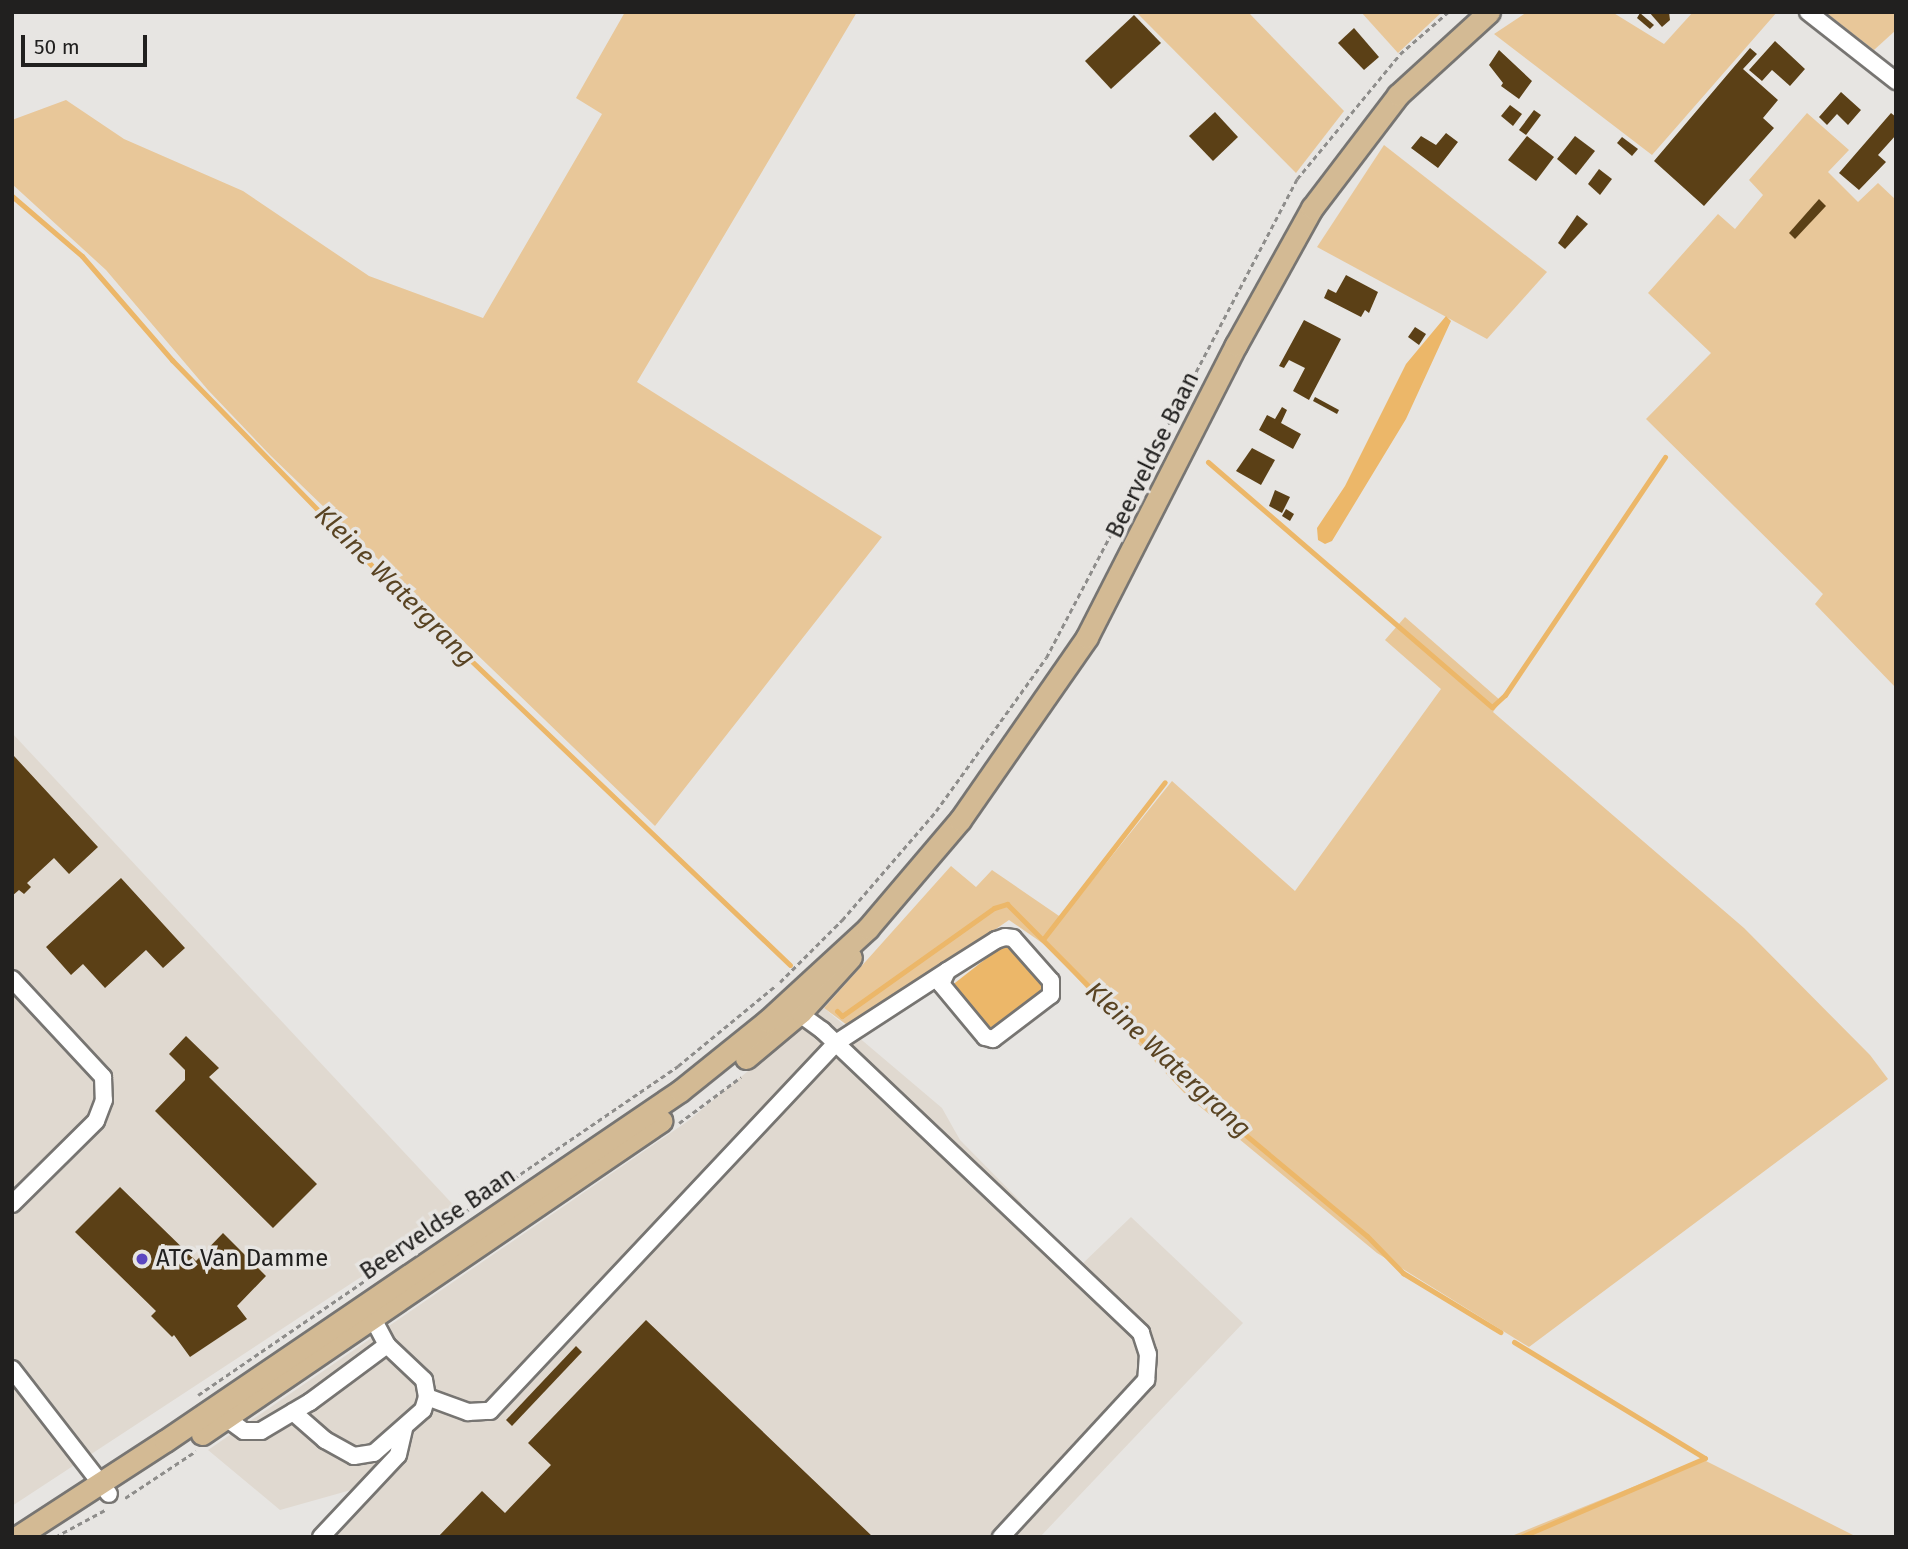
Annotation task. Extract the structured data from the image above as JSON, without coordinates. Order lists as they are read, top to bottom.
{
  "streets": {
    "main road": ["Beerveldse Baan"]
  },
  "water": ["Kleine Watergrang"],
  "places": ["ATC Van Damme"],
  "scale_bar": "50 m"
}
